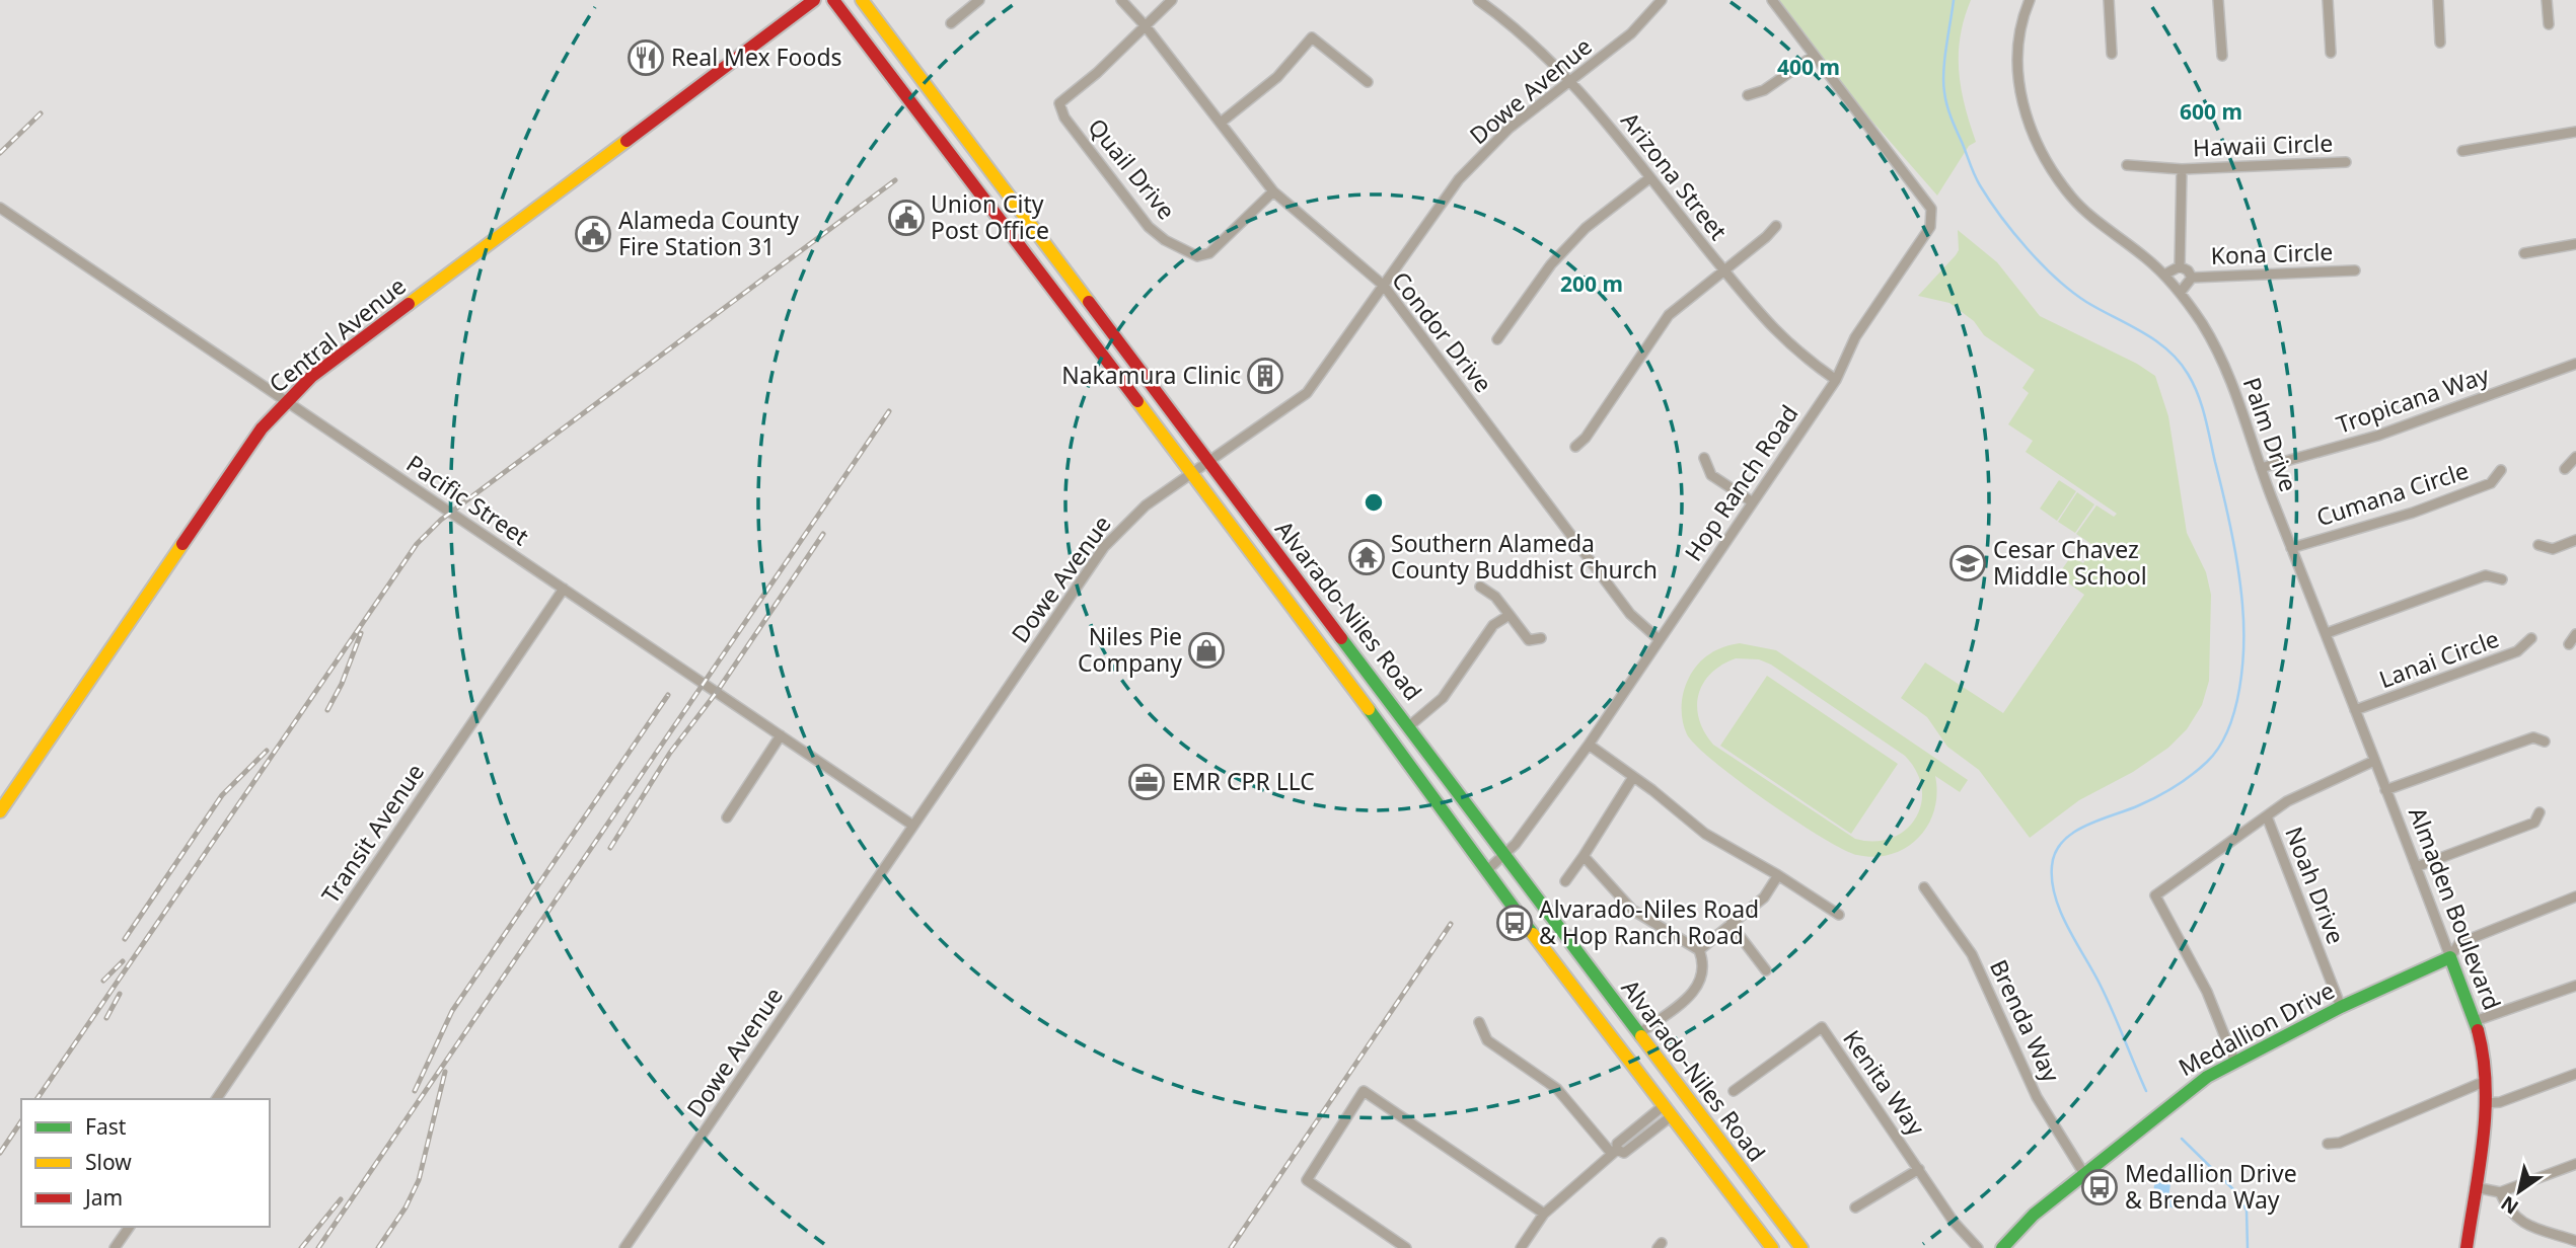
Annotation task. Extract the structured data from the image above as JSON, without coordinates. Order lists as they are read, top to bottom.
{
  "streets": {
    "main road": [
      "Central Avenue",
      "Alvarado-Niles Road",
      "Almaden Boulevard",
      "Medallion Drive"
    ],
    "street": [
      "Dowe Avenue",
      "Hawaii Circle",
      "Quail Drive",
      "Arizona Street",
      "Kona Circle",
      "Condor Drive",
      "Tropicana Way",
      "Palm Drive",
      "Hop Ranch Road",
      "Cumana Circle",
      "Pacific Street",
      "Lanai Circle",
      "Transit Avenue",
      "Noah Drive",
      "Brenda Way",
      "Kenita Way"
    ]
  },
  "crossings": [
    ["Dowe Avenue", "Arizona Street"],
    ["Dowe Avenue", "Condor Drive"],
    ["Dowe Avenue", "Pacific Street"],
    ["Dowe Avenue", "Alvarado-Niles Road"],
    ["Quail Drive", "Condor Drive"],
    ["Arizona Street", "Hop Ranch Road"],
    ["Condor Drive", "Hop Ranch Road"],
    ["Central Avenue", "Pacific Street"],
    ["Tropicana Way", "Palm Drive"],
    ["Palm Drive", "Cumana Circle"],
    ["Palm Drive", "Almaden Boulevard"],
    ["Hop Ranch Road", "Alvarado-Niles Road"],
    ["Pacific Street", "Transit Avenue"],
    ["Lanai Circle", "Almaden Boulevard"],
    ["Noah Drive", "Medallion Drive"],
    ["Almaden Boulevard", "Medallion Drive"],
    ["Brenda Way", "Medallion Drive"]
  ],
  "places": {
    "restaurant": ["Real Mex Foods"],
    "public building": ["Union City Post Office", "Alameda County Fire Station 31"],
    "building": ["Nakamura Clinic"],
    "temple": ["Southern Alameda County Buddhist Church"],
    "school or university": ["Cesar Chavez Middle School"],
    "shop": ["Niles Pie Company"],
    "office": ["EMR CPR LLC"],
    "bus stop": ["Alvarado-Niles Road & Hop Ranch Road", "Medallion Drive & Brenda Way"]
  },
  "legend": ["Fast", "Slow", "Jam"],
  "north": "bottom left",
  "rings": ["400 m", "600 m", "200 m"]
}
